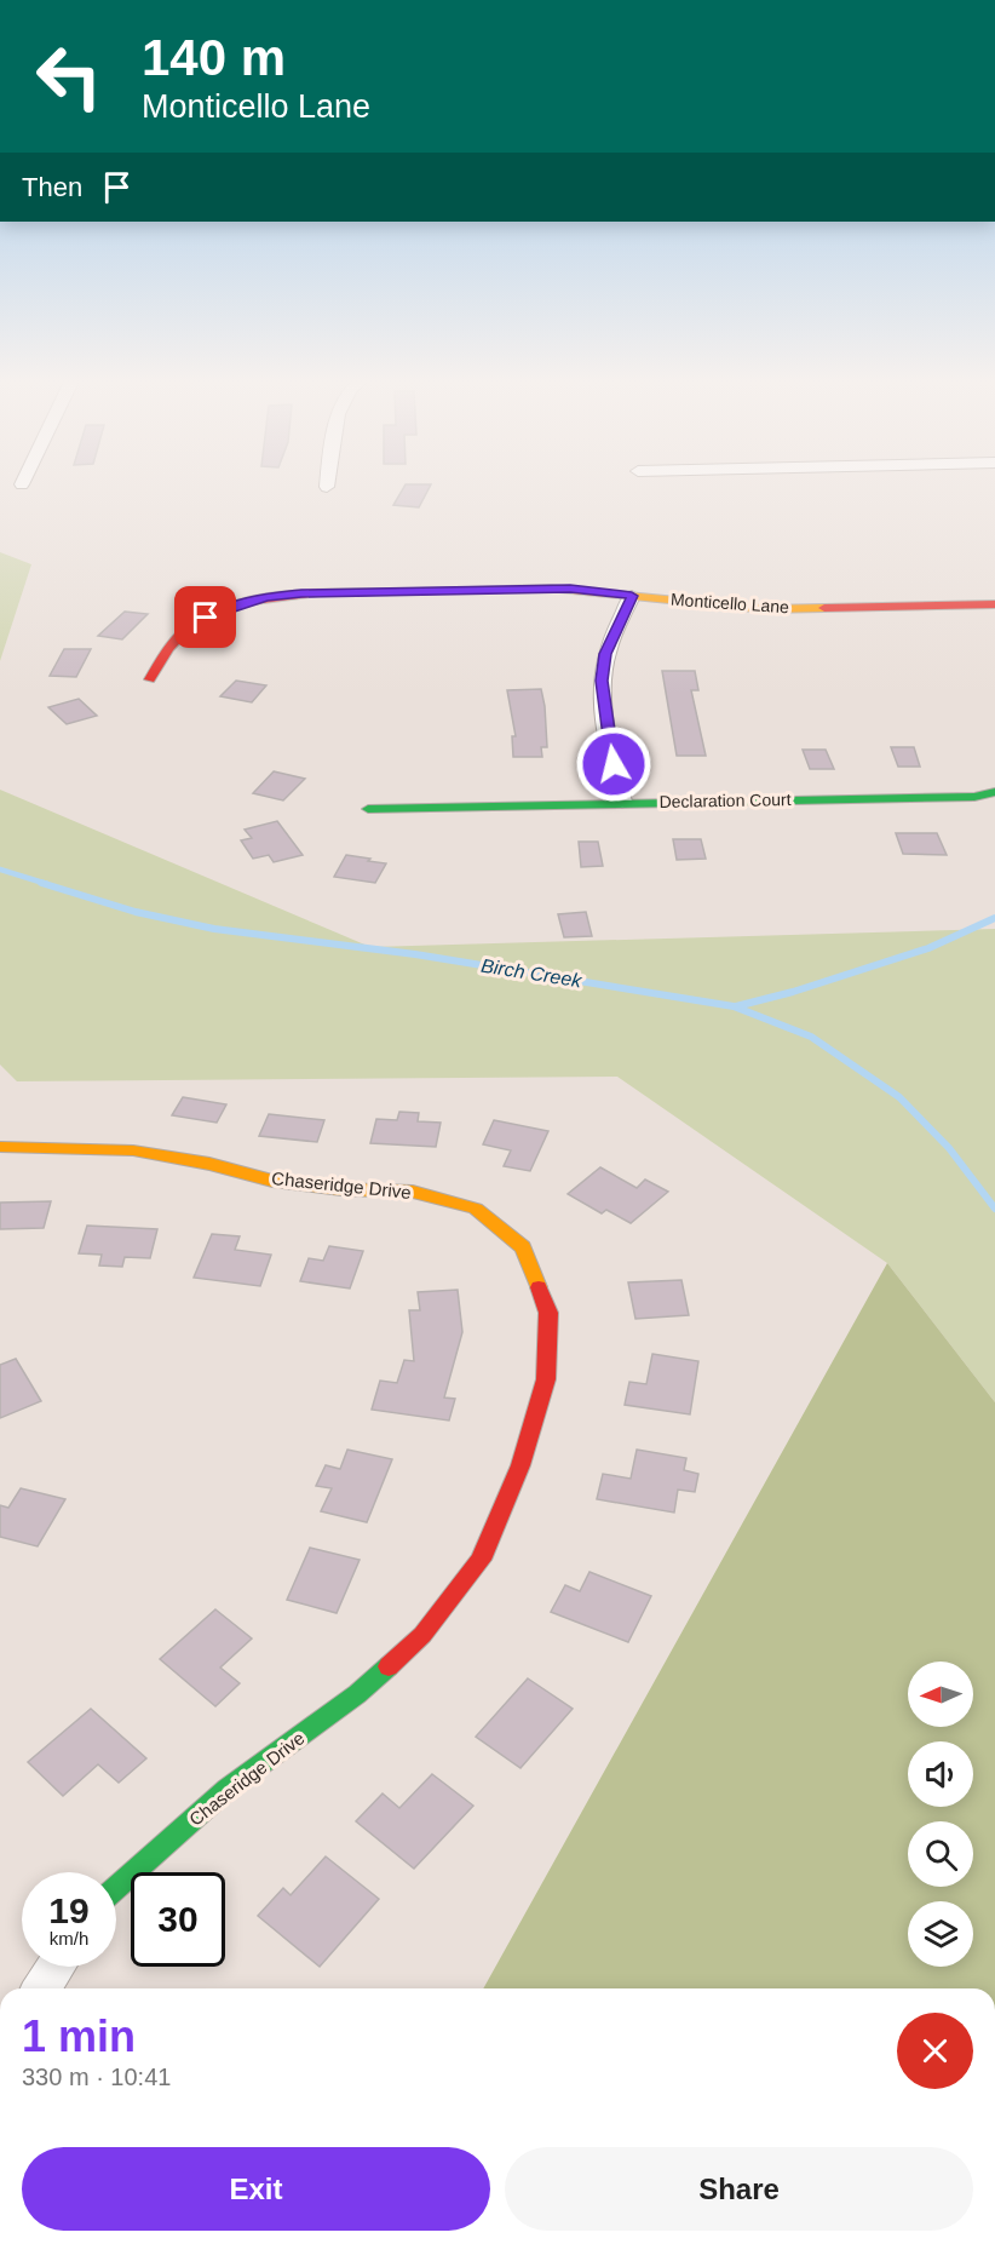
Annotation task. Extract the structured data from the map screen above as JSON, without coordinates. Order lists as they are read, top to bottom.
{
  "streets": {
    "street": ["Monticello Lane", "Declaration Court", "Chaseridge Drive"]
  },
  "water": ["Birch Creek"],
  "north": "left",
  "page": {
    "turn": ["140 m", "Monticello Lane"],
    "then": "Then",
    "speed": "19 km/h",
    "limit": "30",
    "heading": ["1 min", "330 m · 10:41"],
    "buttons": ["Exit", "Share"]
  }
}
